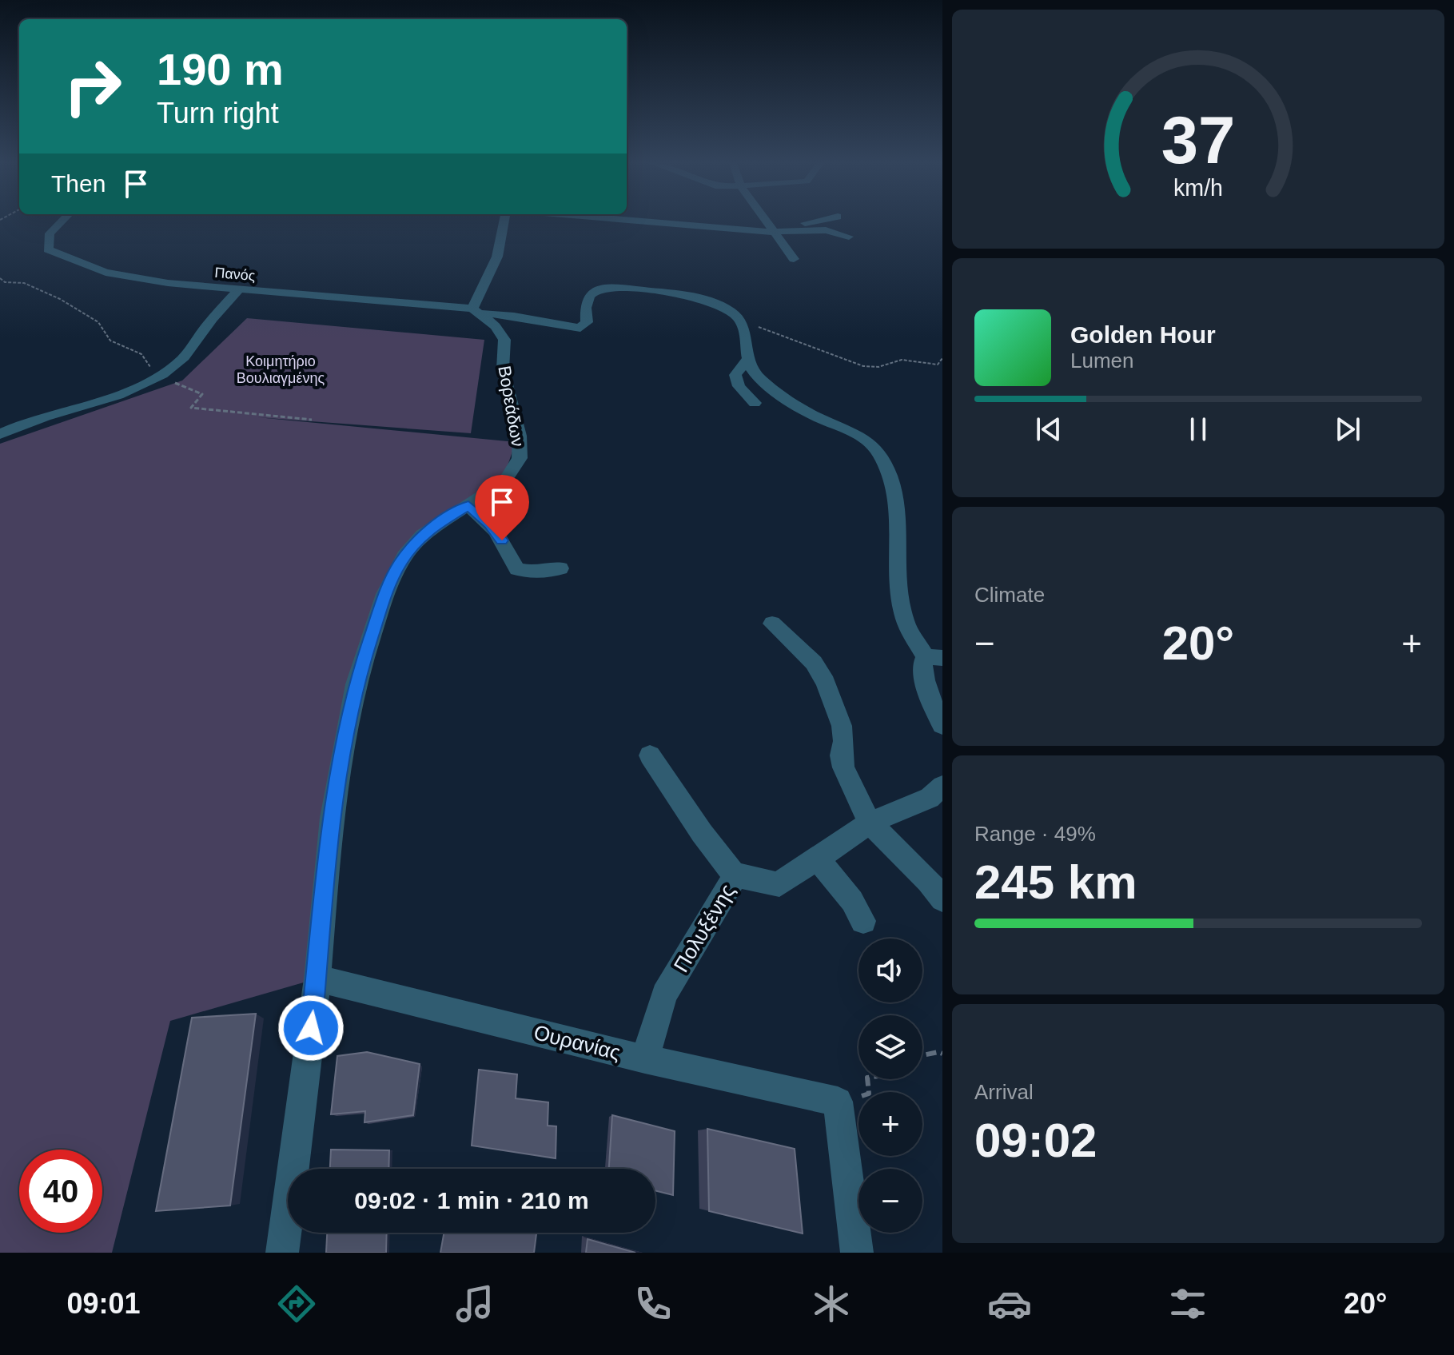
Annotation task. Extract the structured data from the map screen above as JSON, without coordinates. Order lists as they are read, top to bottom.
{
  "streets": {
    "street": [
      "Πανός",
      "Βορεάδων",
      "Πολυξένης",
      "Ουρανίας"
    ]
  },
  "crossings": [
    ["Πανός", "Βορεάδων"],
    ["Βορεάδων", "Ουρανίας"],
    ["Πολυξένης", "Ουρανίας"]
  ],
  "parks": ["Κοιμητήριο Βουλιαγμένης"],
  "page": {
    "turn": ["190 m", "Turn right"],
    "then": "Then",
    "song": ["Golden Hour", "Lumen"],
    "tile": [
      "Climate",
      ["Range · 49%", "245 km"],
      ["Arrival", "09:02"]
    ],
    "heat": ["−", "20°", "+"],
    "map_buttons": ["+", "−"],
    "limit": "40",
    "trip": "09:02 · 1 min · 210 m",
    "tabs": ["09:01", "20°"],
    "gauge": ["37", "km/h"]
  }
}
